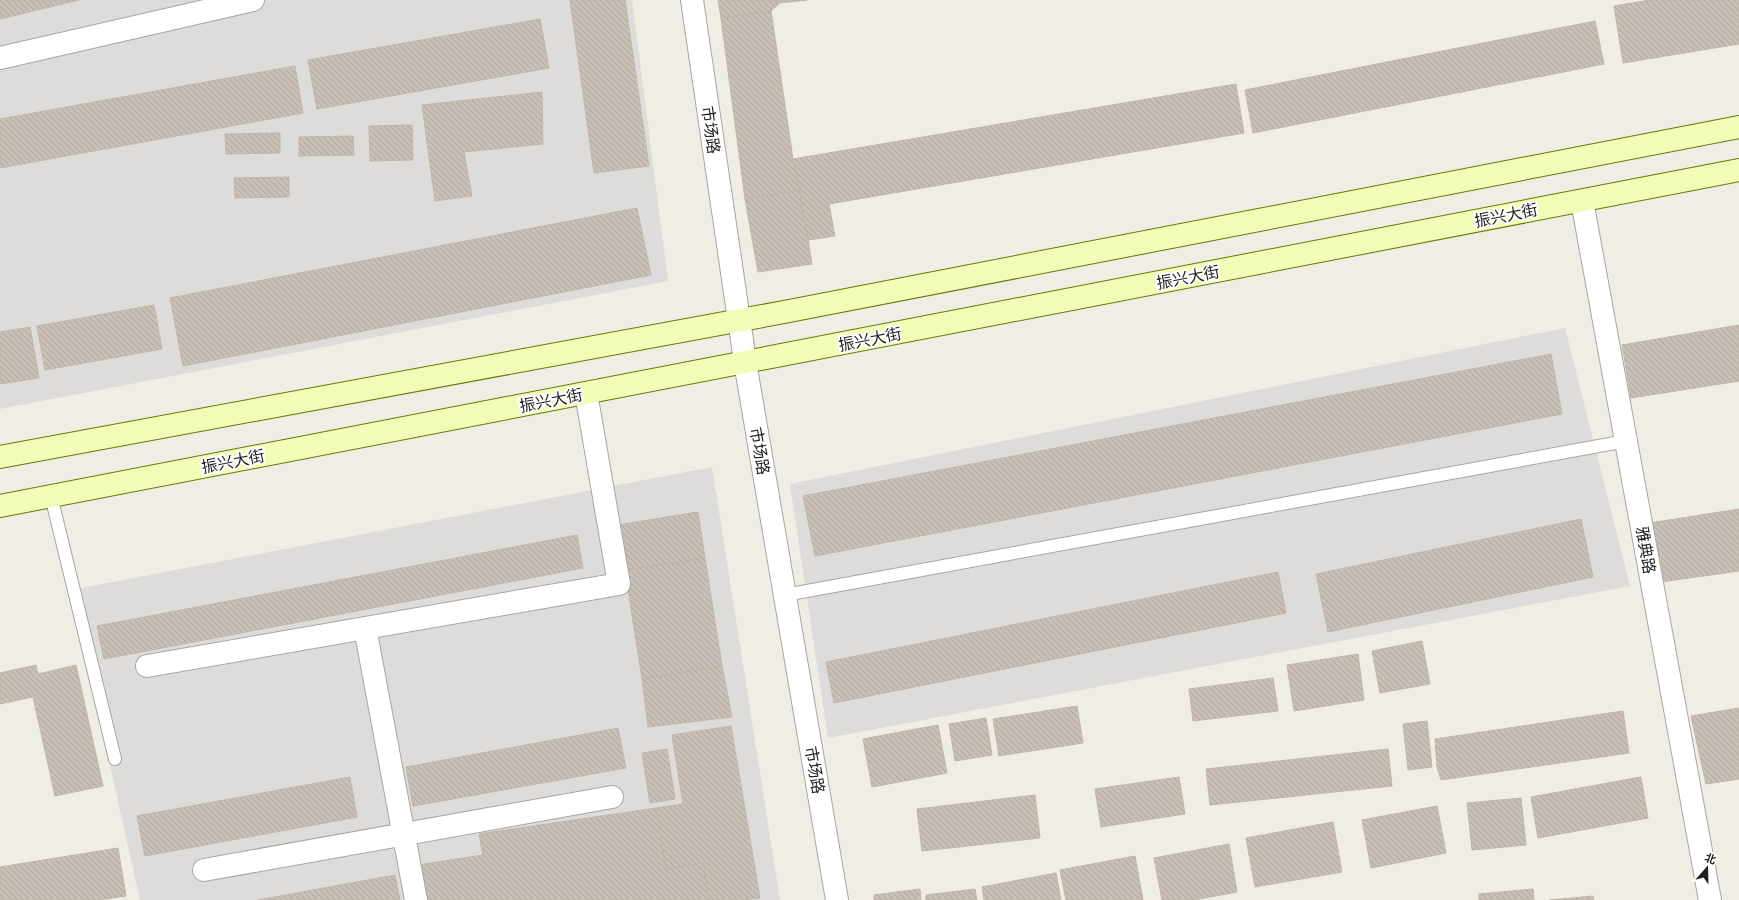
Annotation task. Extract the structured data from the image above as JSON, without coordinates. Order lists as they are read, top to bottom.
{
  "streets": {
    "street": ["市场路", "振兴大街", "雅典路"]
  },
  "crossings": [
    ["市场路", "振兴大街"],
    ["振兴大街", "雅典路"]
  ],
  "north": "top"
}
